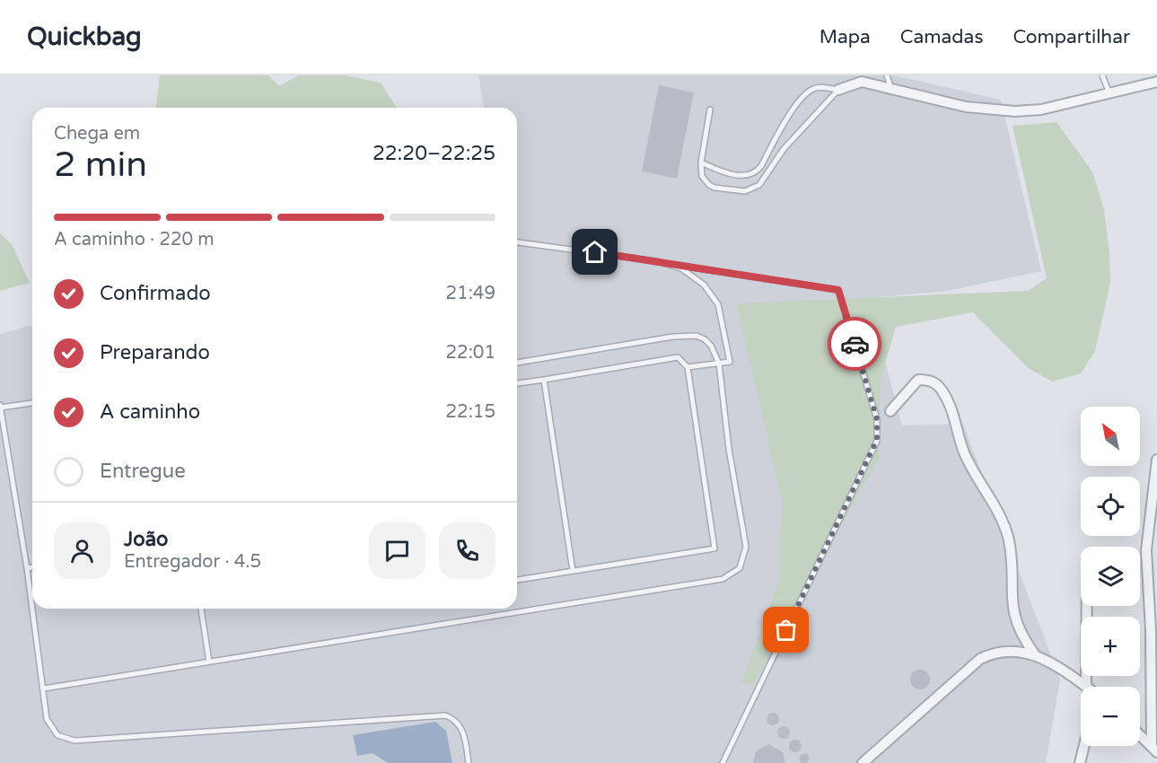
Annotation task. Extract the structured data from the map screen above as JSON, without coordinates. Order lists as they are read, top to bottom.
{
  "north": "top left",
  "page": {
    "header": "Quickbag",
    "nav": ["Mapa", "Camadas", "Compartilhar"],
    "heading": ["2 min", "Chega em", "22:20–22:25"],
    "panel": ["João", "Entregador · 4.5"],
    "bar": "A caminho · 220 m",
    "list": [
      ["Confirmado", "21:49"],
      ["Preparando", "22:01"],
      ["A caminho", "22:15"],
      "Entregue"
    ],
    "map_buttons": ["+", "−"]
  }
}
